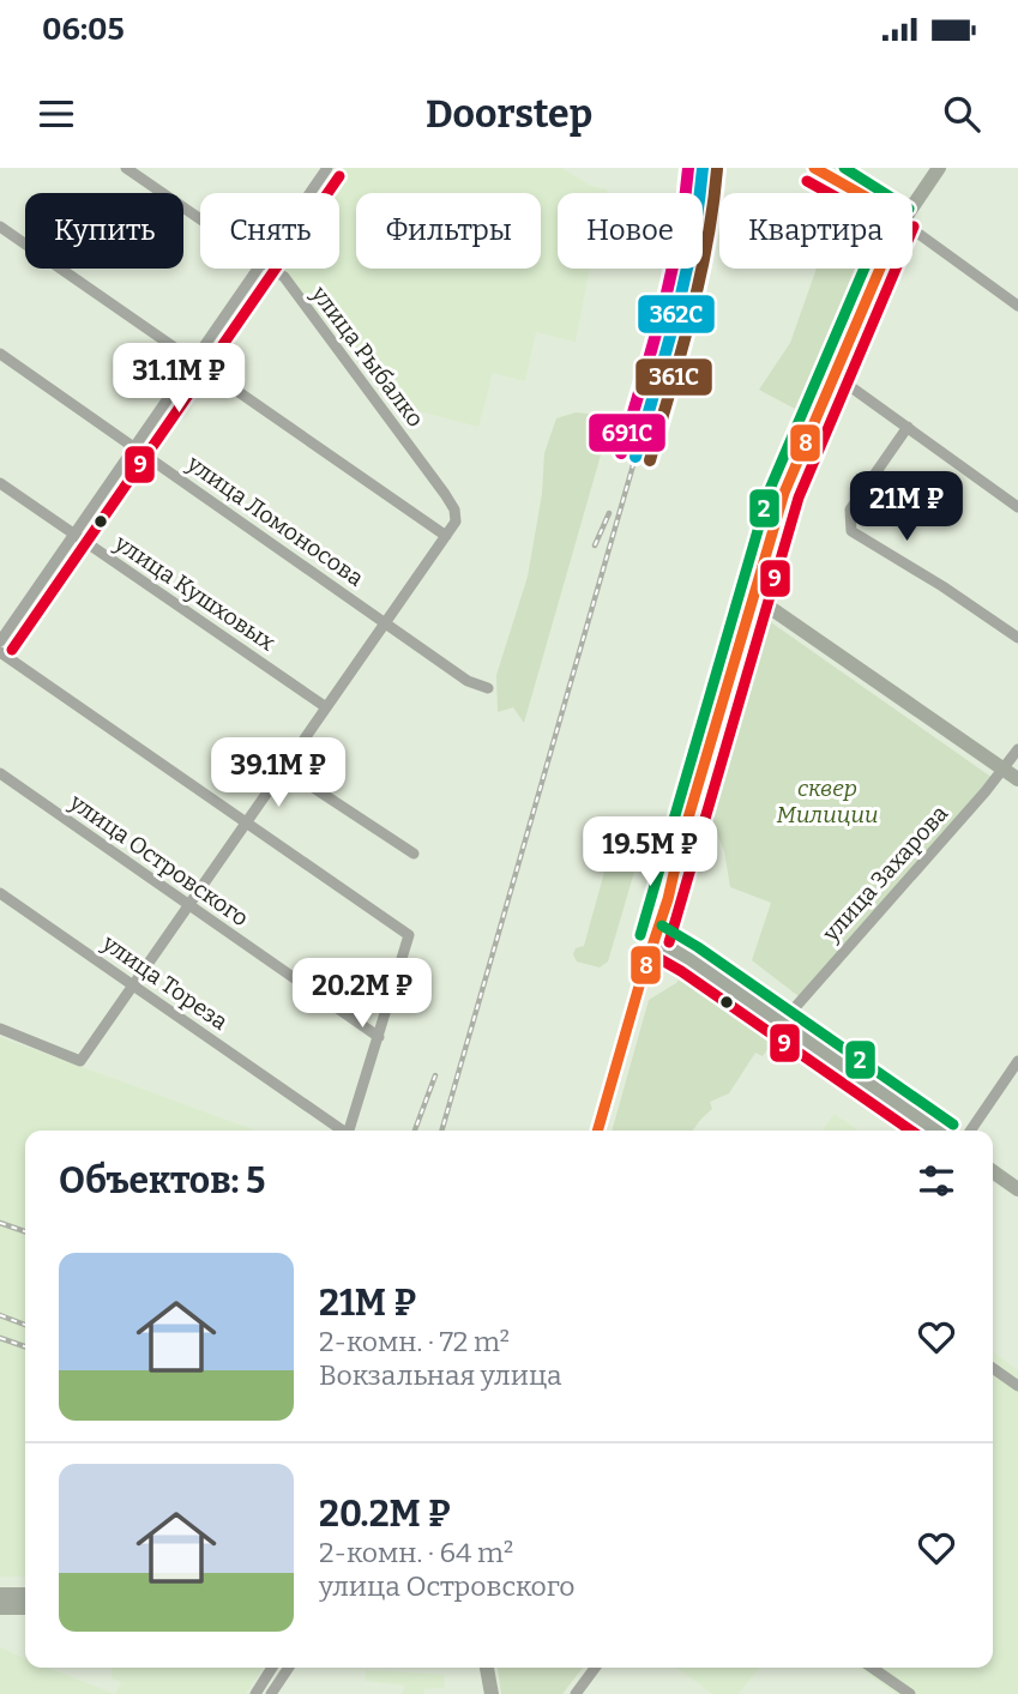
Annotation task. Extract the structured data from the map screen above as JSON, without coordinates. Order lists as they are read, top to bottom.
{
  "streets": {
    "street": [
      "улица Рыбалко",
      "улица Ломоносова",
      "улица Кушховых",
      "улица Островского",
      "улица Захарова",
      "улица Тореза"
    ]
  },
  "crossings": [
    ["улица Островского", "улица Тореза"]
  ],
  "parks": ["сквер Милиции"],
  "lines": [
    "transit line 362С",
    "transit line 691С",
    "transit line 8",
    "transit line 2",
    "transit line 361С",
    "transit line 9"
  ],
  "page": {
    "status": "06:05",
    "header": "Doorstep",
    "chip": [
      "Купить",
      "Снять",
      "Фильтры",
      "Новое",
      "Квартира"
    ],
    "price": [
      "31.1M ₽",
      "21M ₽",
      "39.1M ₽",
      "19.5M ₽",
      "20.2M ₽"
    ],
    "heading": "Объектов: 5",
    "list": [
      {
        "name": "21M ₽",
        "note": "2-комн. · 72 m² · Вокзальная улица"
      },
      {
        "name": "20.2M ₽",
        "note": "2-комн. · 64 m² · улица Островского"
      }
    ]
  }
}
